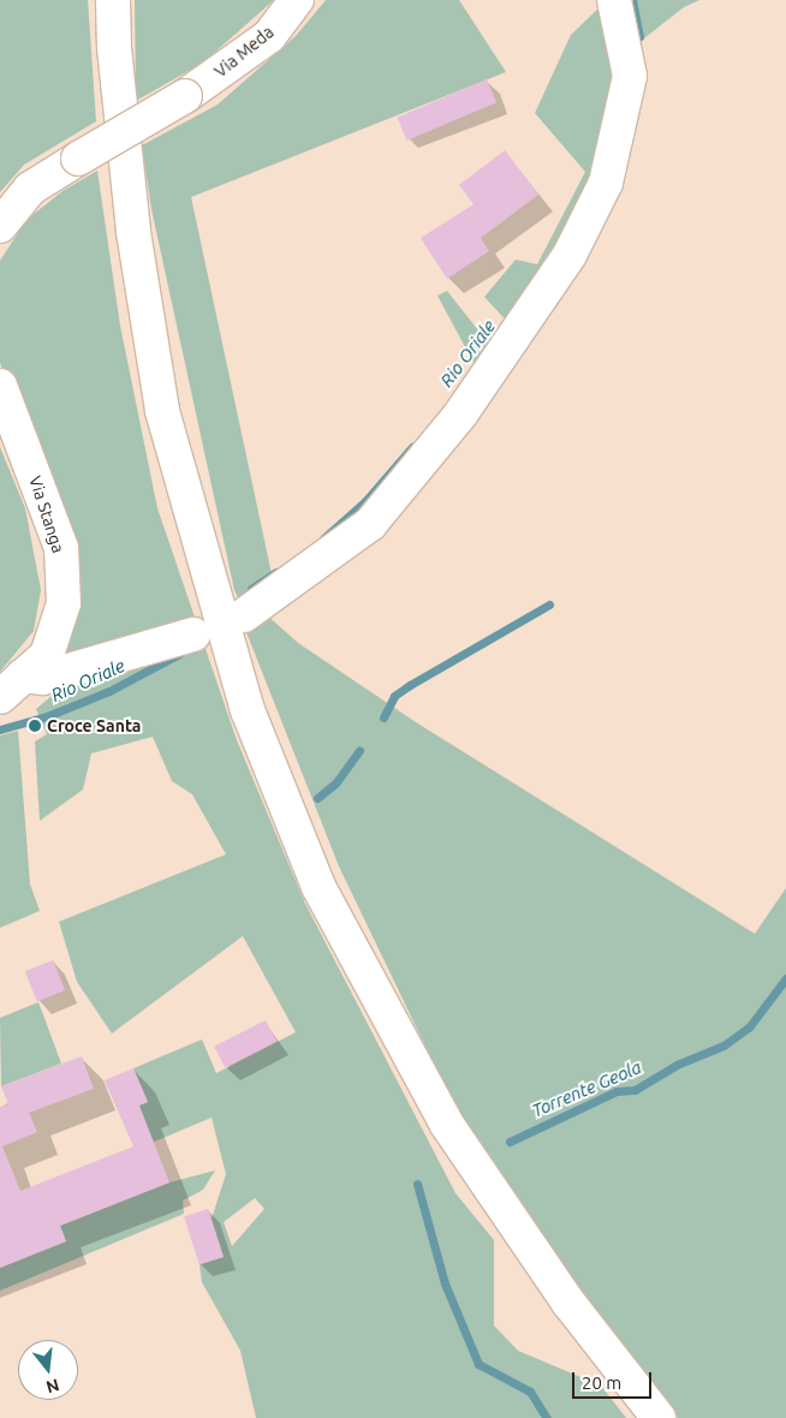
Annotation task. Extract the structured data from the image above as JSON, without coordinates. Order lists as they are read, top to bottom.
{
  "streets": {
    "main road": ["Via Meda", "Via Stanga"]
  },
  "water": ["Rio Oriale", "Torrente Geola"],
  "places": ["Croce Santa"],
  "scale_bar": "20 m",
  "north": "bottom"
}
